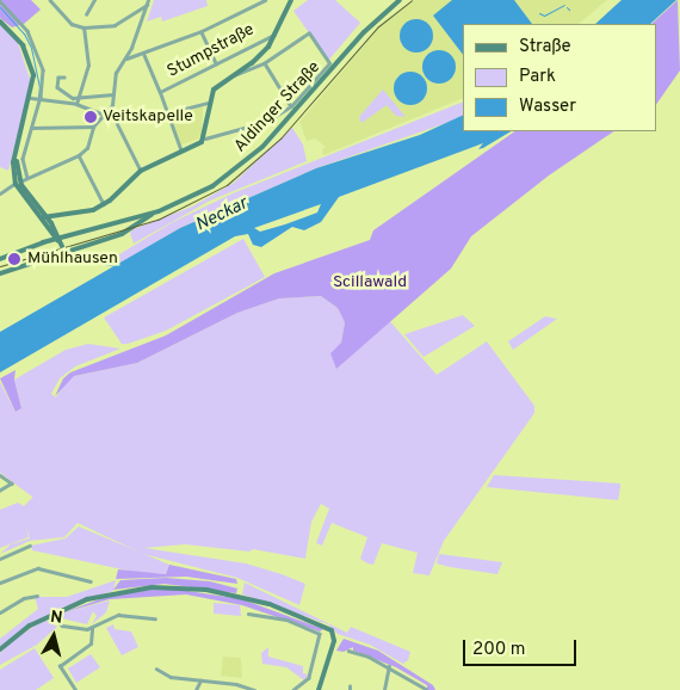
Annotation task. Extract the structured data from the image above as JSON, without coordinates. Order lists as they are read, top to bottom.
{
  "streets": {
    "main road": ["Aldinger Straße"],
    "street": ["Stumpstraße"]
  },
  "water": ["Neckar"],
  "parks": ["Scillawald"],
  "places": ["Veitskapelle", "Mühlhausen"],
  "legend": ["Straße", "Park", "Wasser"],
  "scale_bar": "200 m",
  "north": "top"
}
